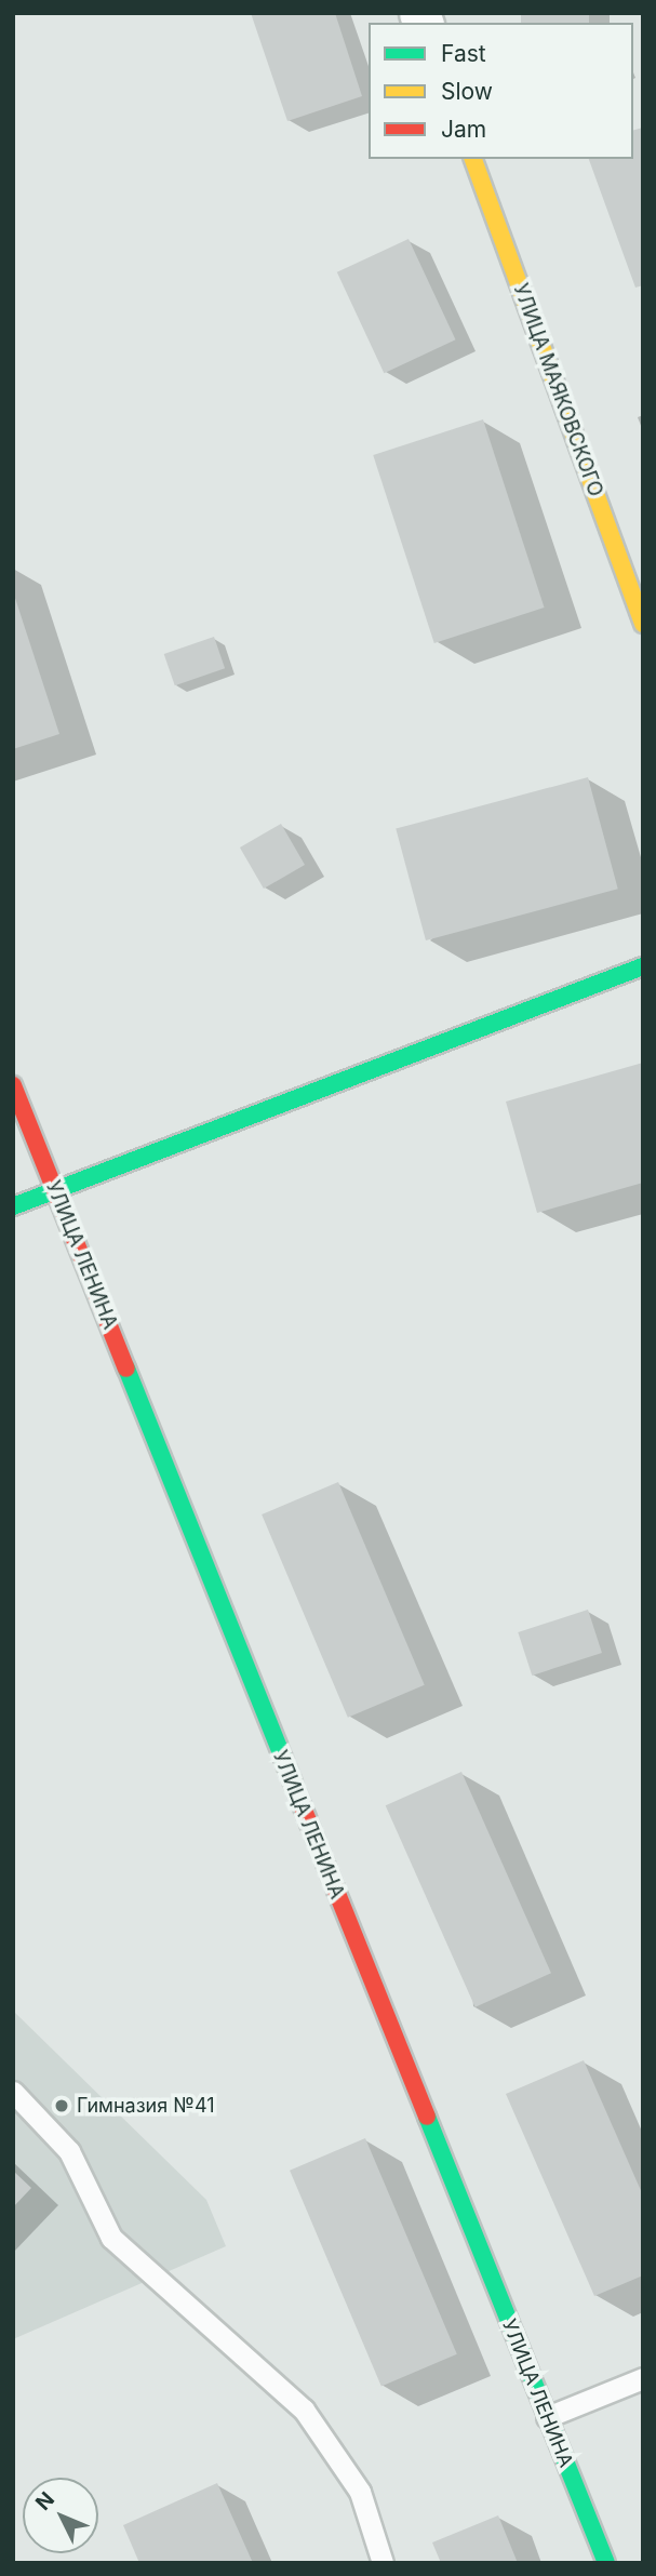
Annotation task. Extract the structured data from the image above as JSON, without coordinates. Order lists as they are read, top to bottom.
{
  "streets": {
    "main road": ["УЛИЦА МАЯКОВСКОГО", "УЛИЦА ЛЕНИНА"]
  },
  "places": ["Гимназия №41"],
  "legend": ["Fast", "Slow", "Jam"],
  "north": "top left"
}
